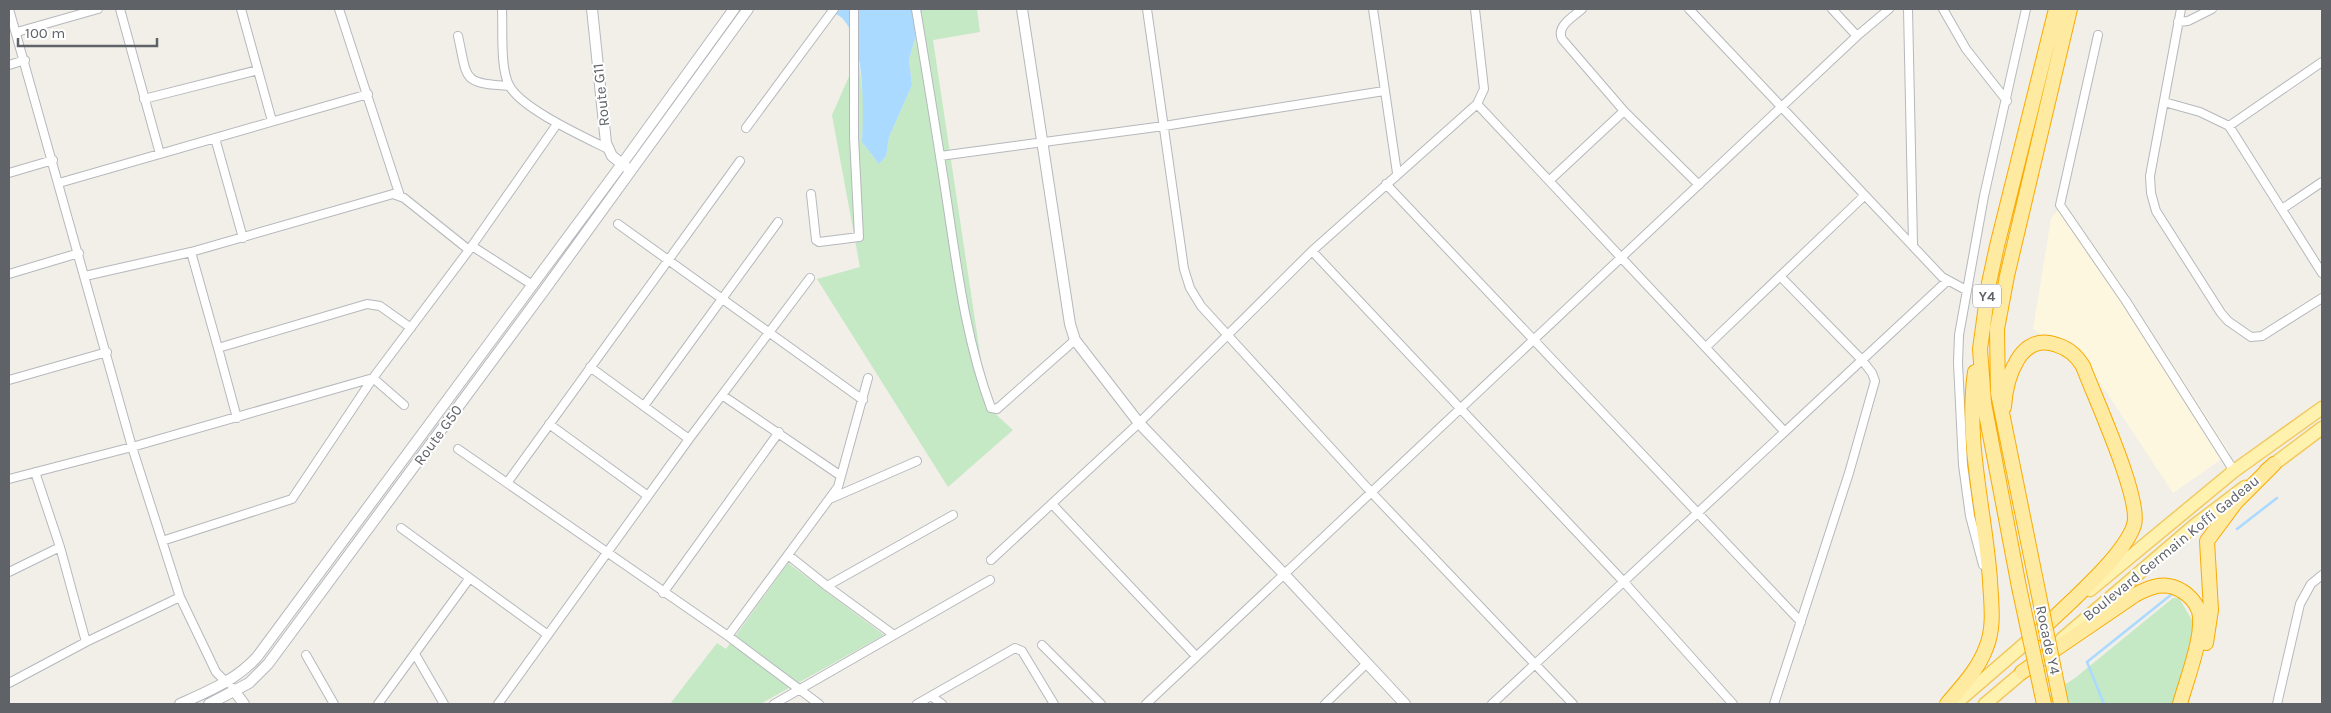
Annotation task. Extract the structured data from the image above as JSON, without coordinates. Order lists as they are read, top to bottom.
{
  "streets": {
    "highway": ["Y4", "Rocade Y4"],
    "main road": ["Boulevard Germain Koffi Gadeau"],
    "street": ["Route G11", "Route G50"]
  },
  "crossings": [
    ["Y4", "Rocade Y4"]
  ],
  "scale_bar": "100 m"
}
